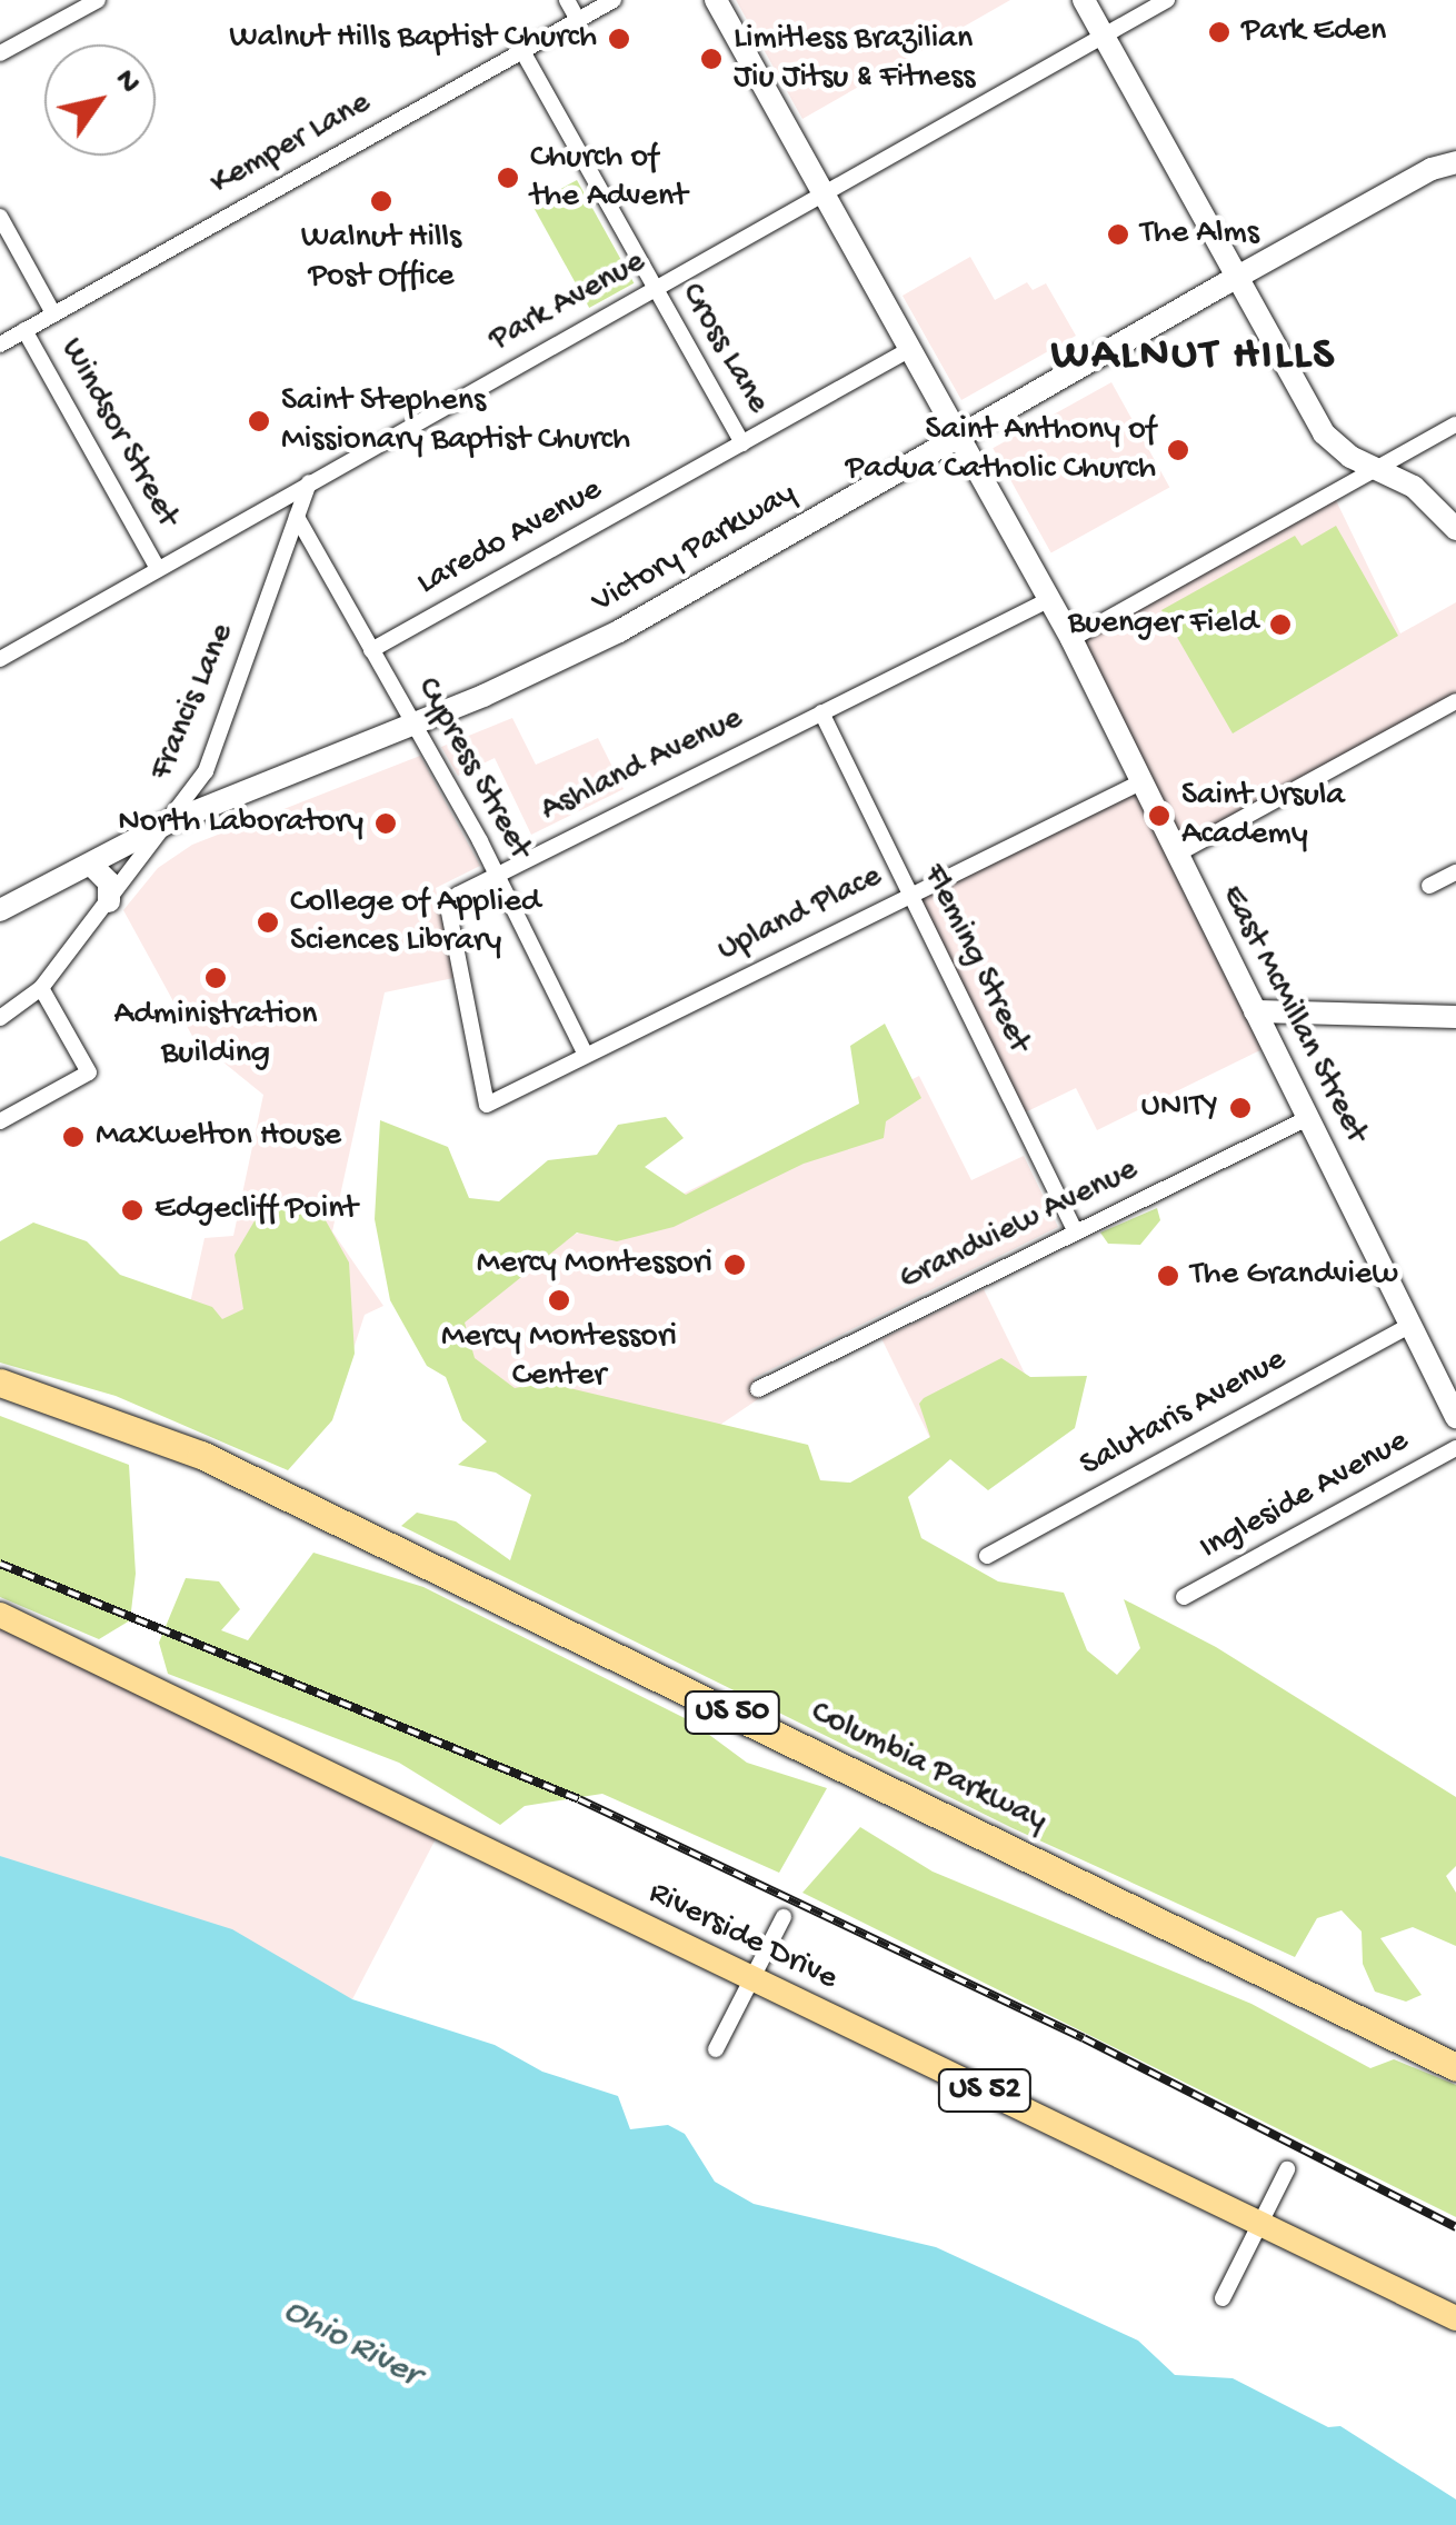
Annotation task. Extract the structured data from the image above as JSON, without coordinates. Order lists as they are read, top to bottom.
{
  "streets": {
    "highway": ["US 50", "Columbia Parkway"],
    "main road": ["Riverside Drive", "US 52"],
    "street": [
      "Kemper Lane",
      "Park Avenue",
      "Cross Lane",
      "Windsor Street",
      "Laredo Avenue",
      "Victory Parkway",
      "Francis Lane",
      "Ashland Avenue",
      "Cypress Street",
      "Upland Place",
      "Fleming Street",
      "East McMillan Street",
      "Grandview Avenue",
      "Salutaris Avenue",
      "Ingleside Avenue"
    ]
  },
  "crossings": [
    ["Kemper Lane", "Cross Lane"],
    ["Kemper Lane", "Windsor Street"],
    ["Park Avenue", "Cross Lane"],
    ["Park Avenue", "Windsor Street"],
    ["Park Avenue", "Francis Lane"],
    ["Park Avenue", "East McMillan Street"],
    ["Cross Lane", "Laredo Avenue"],
    ["Laredo Avenue", "Cypress Street"],
    ["Laredo Avenue", "East McMillan Street"],
    ["Victory Parkway", "Francis Lane"],
    ["Victory Parkway", "Cypress Street"],
    ["Victory Parkway", "East McMillan Street"],
    ["Francis Lane", "Cypress Street"],
    ["Ashland Avenue", "Cypress Street"],
    ["Ashland Avenue", "Upland Place"],
    ["Ashland Avenue", "Fleming Street"],
    ["Ashland Avenue", "East McMillan Street"],
    ["Cypress Street", "Upland Place"],
    ["Upland Place", "Fleming Street"],
    ["Upland Place", "East McMillan Street"],
    ["Fleming Street", "Grandview Avenue"],
    ["East McMillan Street", "Grandview Avenue"],
    ["East McMillan Street", "Salutaris Avenue"]
  ],
  "districts": ["WALNUT HILLS"],
  "water": ["Ohio River"],
  "places": [
    "Park Eden",
    "Walnut Hills Baptist Church",
    "Limitless Brazilian Jiu Jitsu & Fitness",
    "Church of the Advent",
    "Walnut Hills Post Office",
    "The Alms",
    "Saint Stephens Missionary Baptist Church",
    "Saint Anthony of Padua Catholic Church",
    "Buenger Field",
    "Saint Ursula Academy",
    "North Laboratory",
    "College of Applied Sciences Library",
    "Administration Building",
    "UNITY",
    "Maxwelton House",
    "Edgecliff Point",
    "Mercy Montessori",
    "The Grandview",
    "Mercy Montessori Center"
  ],
  "north": "top right"
}
